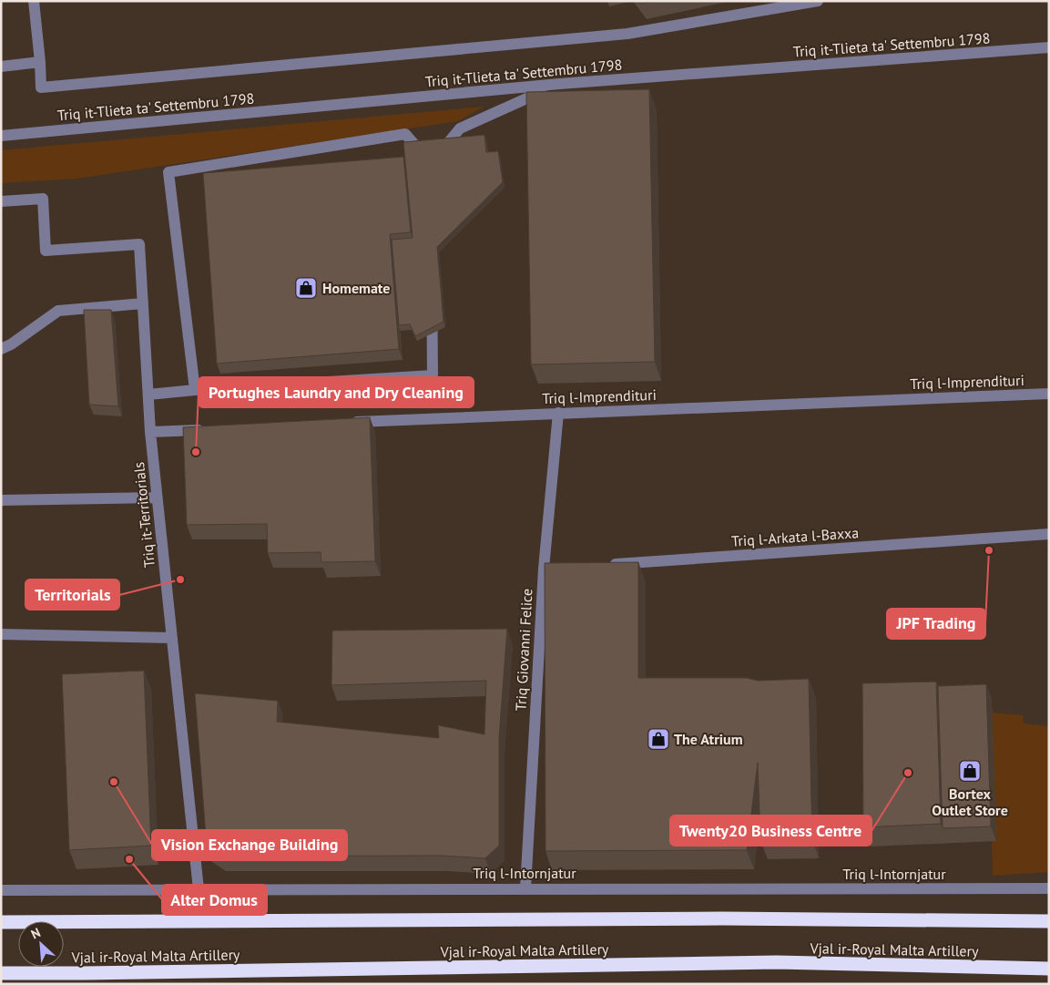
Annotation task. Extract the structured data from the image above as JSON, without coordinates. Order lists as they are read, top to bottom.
{
  "streets": {
    "highway": ["Vjal ir-Royal Malta Artillery"],
    "street": [
      "Triq it-Tlieta ta' Settembru 1798",
      "Triq l-Imprendituri",
      "Triq it-Territorials",
      "Triq l-Arkata l-Baxxa",
      "Triq Giovanni Felice",
      "Triq l-Intornjatur"
    ]
  },
  "crossings": [
    ["Triq l-Imprendituri", "Triq Giovanni Felice"],
    ["Triq it-Territorials", "Triq l-Intornjatur"],
    ["Triq Giovanni Felice", "Triq l-Intornjatur"]
  ],
  "places": {
    "shop": ["Homemate", "The Atrium", "Bortex Outlet Store"],
    "other": [
      "Portughes Laundry and Dry Cleaning",
      "JPF Trading",
      "Territorials",
      "Twenty20 Business Centre",
      "Vision Exchange Building",
      "Alter Domus"
    ]
  },
  "north": "top left"
}
